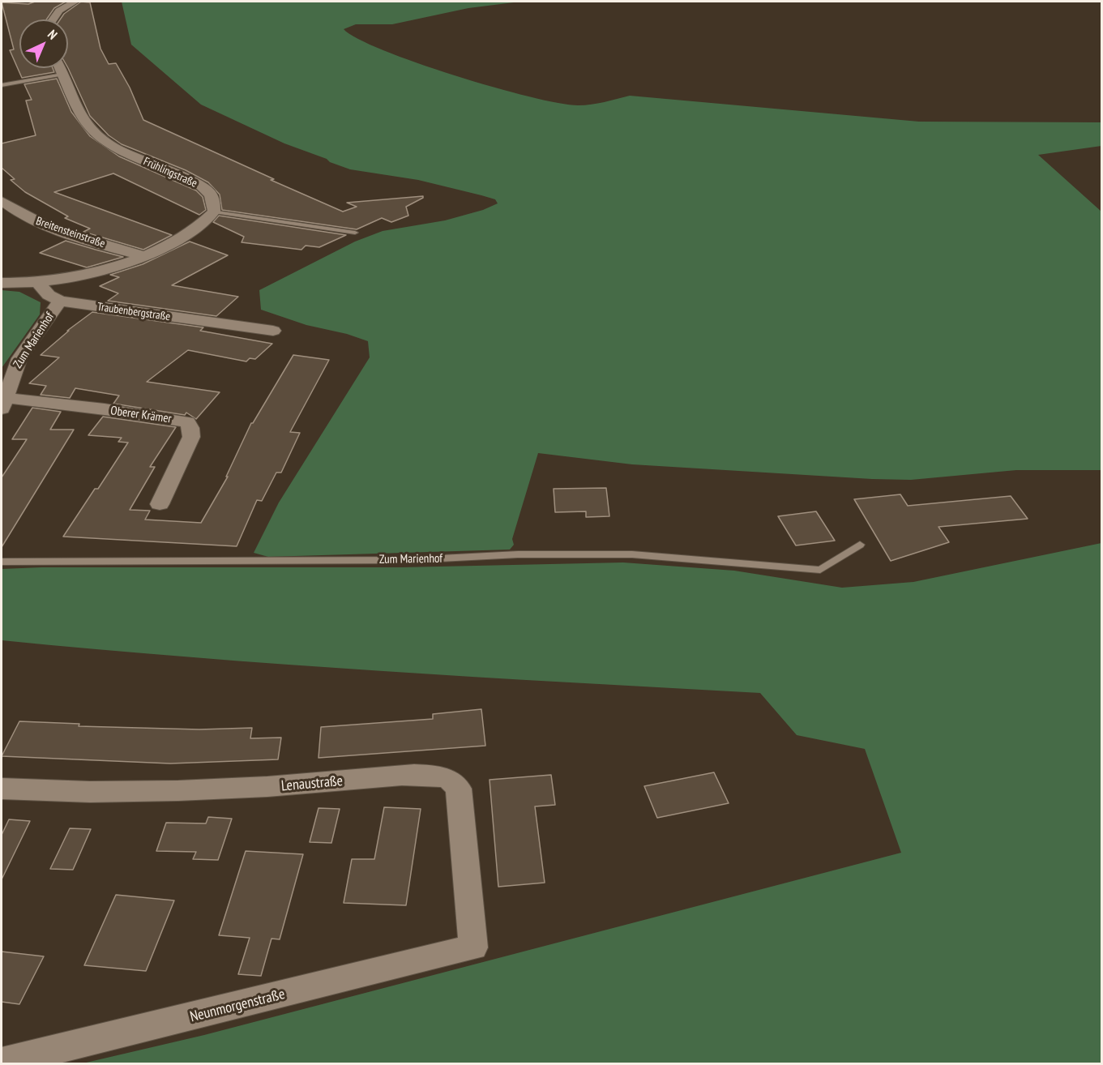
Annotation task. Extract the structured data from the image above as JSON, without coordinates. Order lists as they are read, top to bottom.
{
  "streets": {
    "street": [
      "Frühlingstraße",
      "Breitensteinstraße",
      "Traubenbergstraße",
      "Zum Marienhof",
      "Oberer Krämer",
      "Lenaustraße",
      "Neunmorgenstraße"
    ]
  },
  "crossings": [
    ["Traubenbergstraße", "Zum Marienhof"],
    ["Zum Marienhof", "Oberer Krämer"],
    ["Lenaustraße", "Neunmorgenstraße"]
  ],
  "north": "top right"
}
